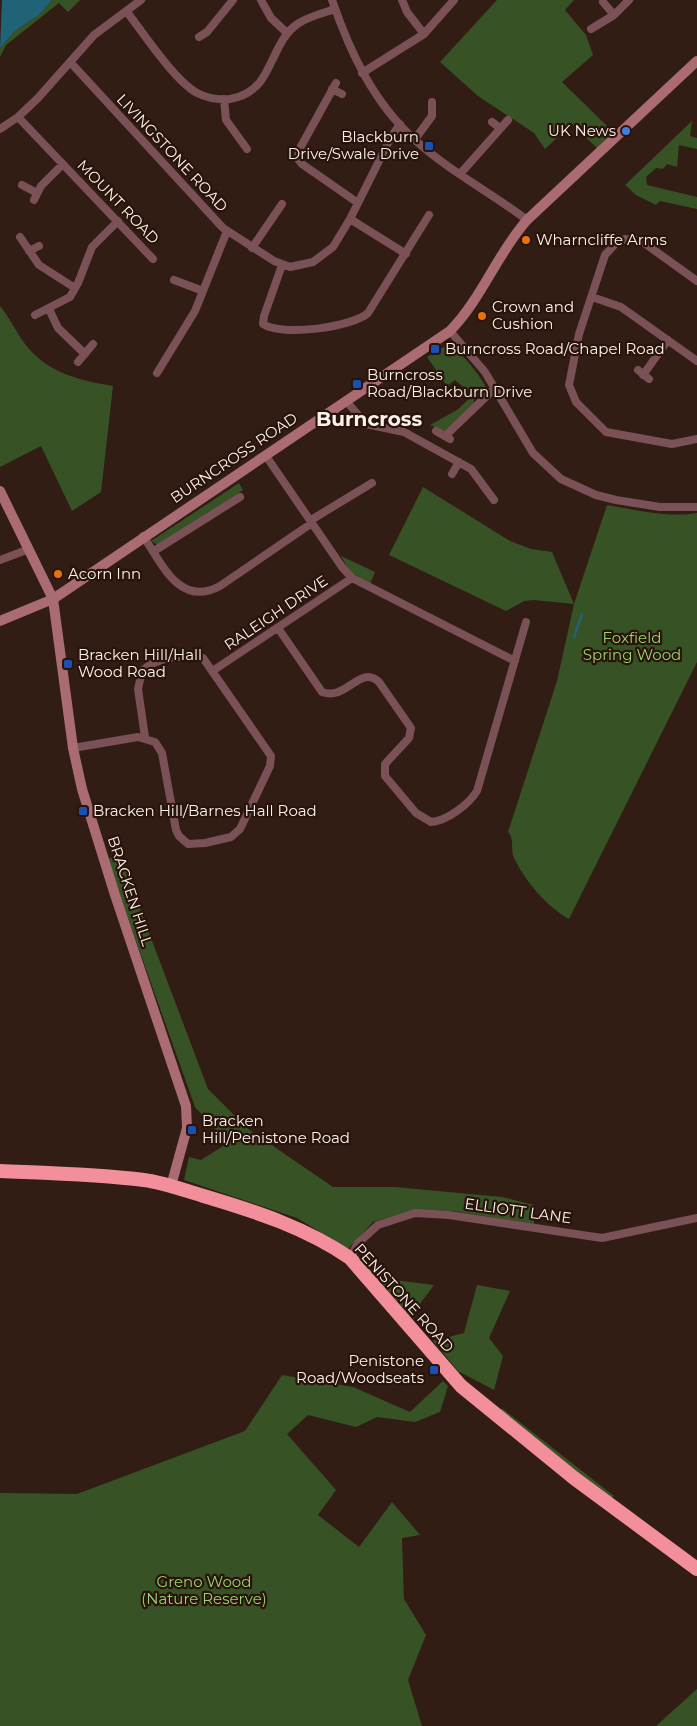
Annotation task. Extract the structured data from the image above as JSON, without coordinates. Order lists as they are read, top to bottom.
{
  "streets": {
    "highway": ["PENISTONE ROAD"],
    "main road": ["BURNCROSS ROAD", "BRACKEN HILL"],
    "street": [
      "LIVINGSTONE ROAD",
      "MOUNT ROAD",
      "RALEIGH DRIVE",
      "ELLIOTT LANE"
    ]
  },
  "crossings": [
    ["BURNCROSS ROAD", "BRACKEN HILL"],
    ["BRACKEN HILL", "PENISTONE ROAD"],
    ["ELLIOTT LANE", "PENISTONE ROAD"]
  ],
  "districts": ["Burncross"],
  "parks": ["Foxfield Spring Wood", "Greno Wood (Nature Reserve)"],
  "places": {
    "other": [
      "UK News",
      "Wharncliffe Arms",
      "Crown and Cushion",
      "Acorn Inn"
    ],
    "transit": [
      "Blackburn Drive/Swale Drive",
      "Burncross Road/Chapel Road",
      "Burncross Road/Blackburn Drive",
      "Bracken Hill/Hall Wood Road",
      "Bracken Hill/Barnes Hall Road",
      "Bracken Hill/Penistone Road",
      "Penistone Road/Woodseats"
    ]
  }
}
